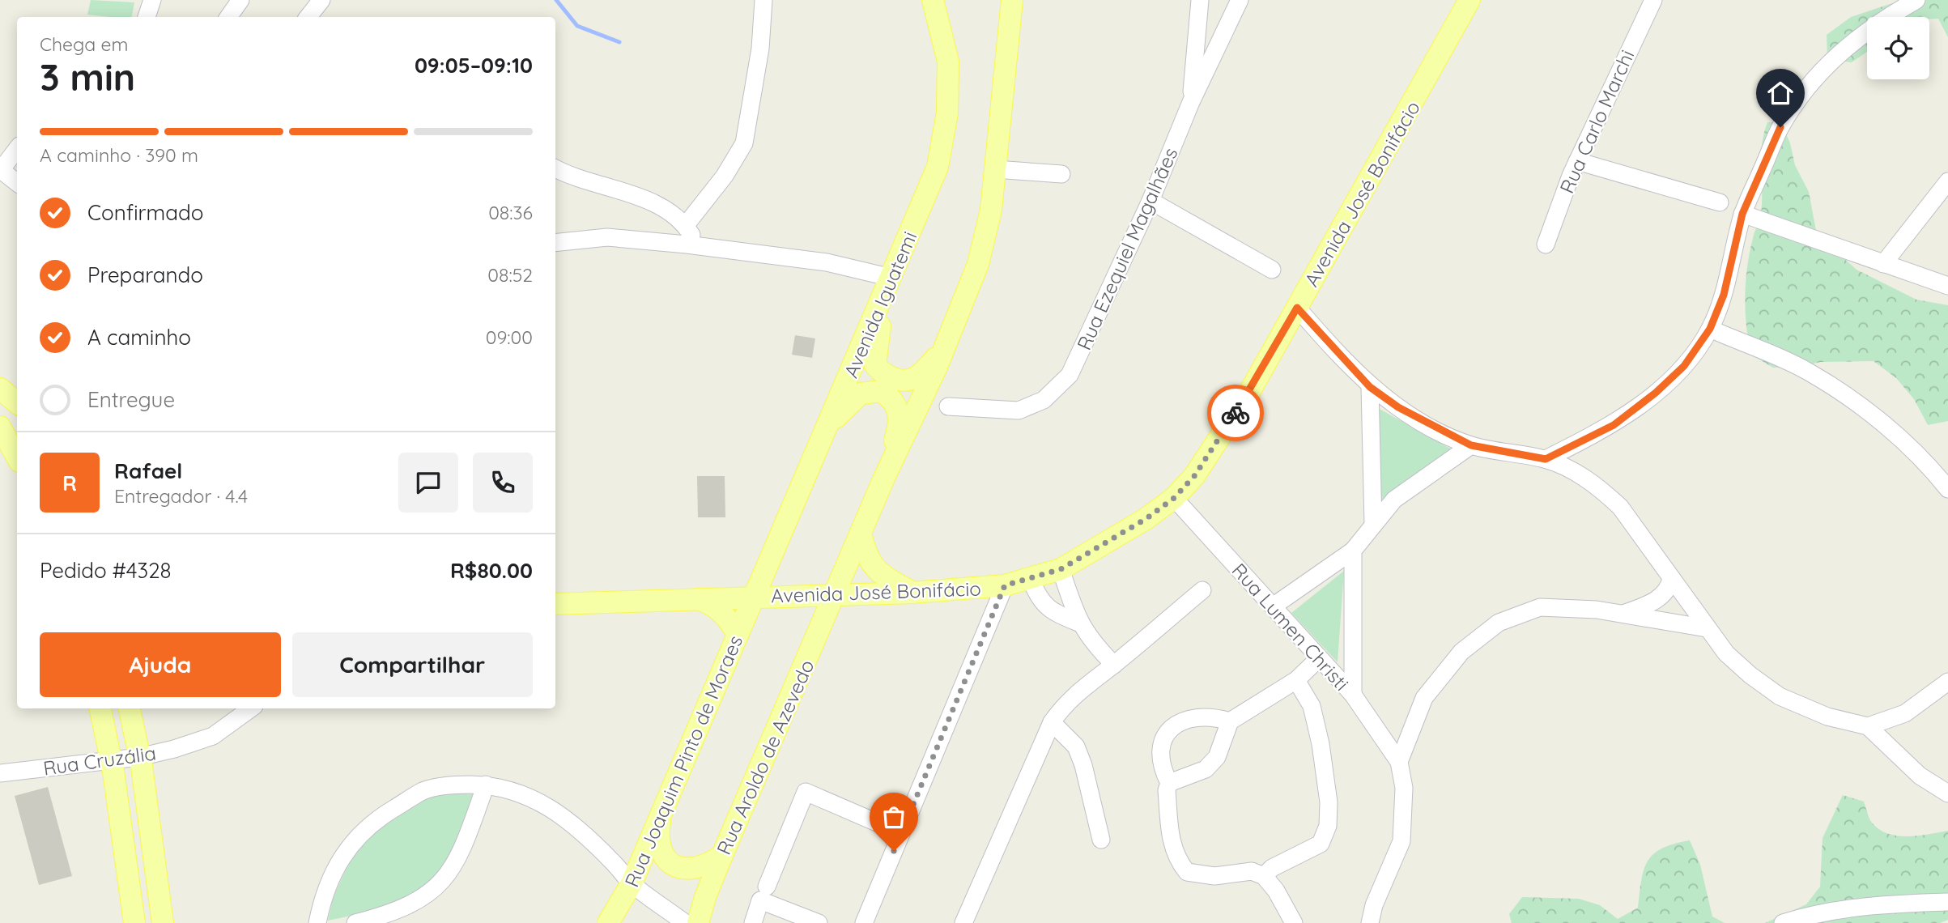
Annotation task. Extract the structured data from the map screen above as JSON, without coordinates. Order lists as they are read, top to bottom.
{
  "streets": {
    "main road": [
      "Avenida José Bonifácio",
      "Avenida Iguatemi",
      "Rua Aroldo de Azevedo",
      "Rua Joaquim Pinto de Moraes"
    ],
    "street": [
      "Rua Carlo Marchi",
      "Rua Ezequiel Magalhães",
      "Rua Lumen Christi",
      "Rua Cruzália"
    ]
  },
  "crossings": [
    ["Avenida José Bonifácio", "Avenida Iguatemi"],
    ["Avenida José Bonifácio", "Rua Lumen Christi"],
    ["Avenida José Bonifácio", "Rua Aroldo de Azevedo"],
    ["Avenida José Bonifácio", "Rua Joaquim Pinto de Moraes"],
    ["Avenida Iguatemi", "Rua Joaquim Pinto de Moraes"]
  ],
  "page": {
    "heading": ["3 min", "Chega em", "09:05–09:10"],
    "panel": [
      "Rafael",
      "Entregador · 4.4",
      "Pedido #4328",
      "R$80.00"
    ],
    "bar": "A caminho · 390 m",
    "list": [
      ["Confirmado", "08:36"],
      ["Preparando", "08:52"],
      ["A caminho", "09:00"],
      "Entregue"
    ],
    "round": "R",
    "buttons": ["Ajuda", "Compartilhar"]
  }
}
